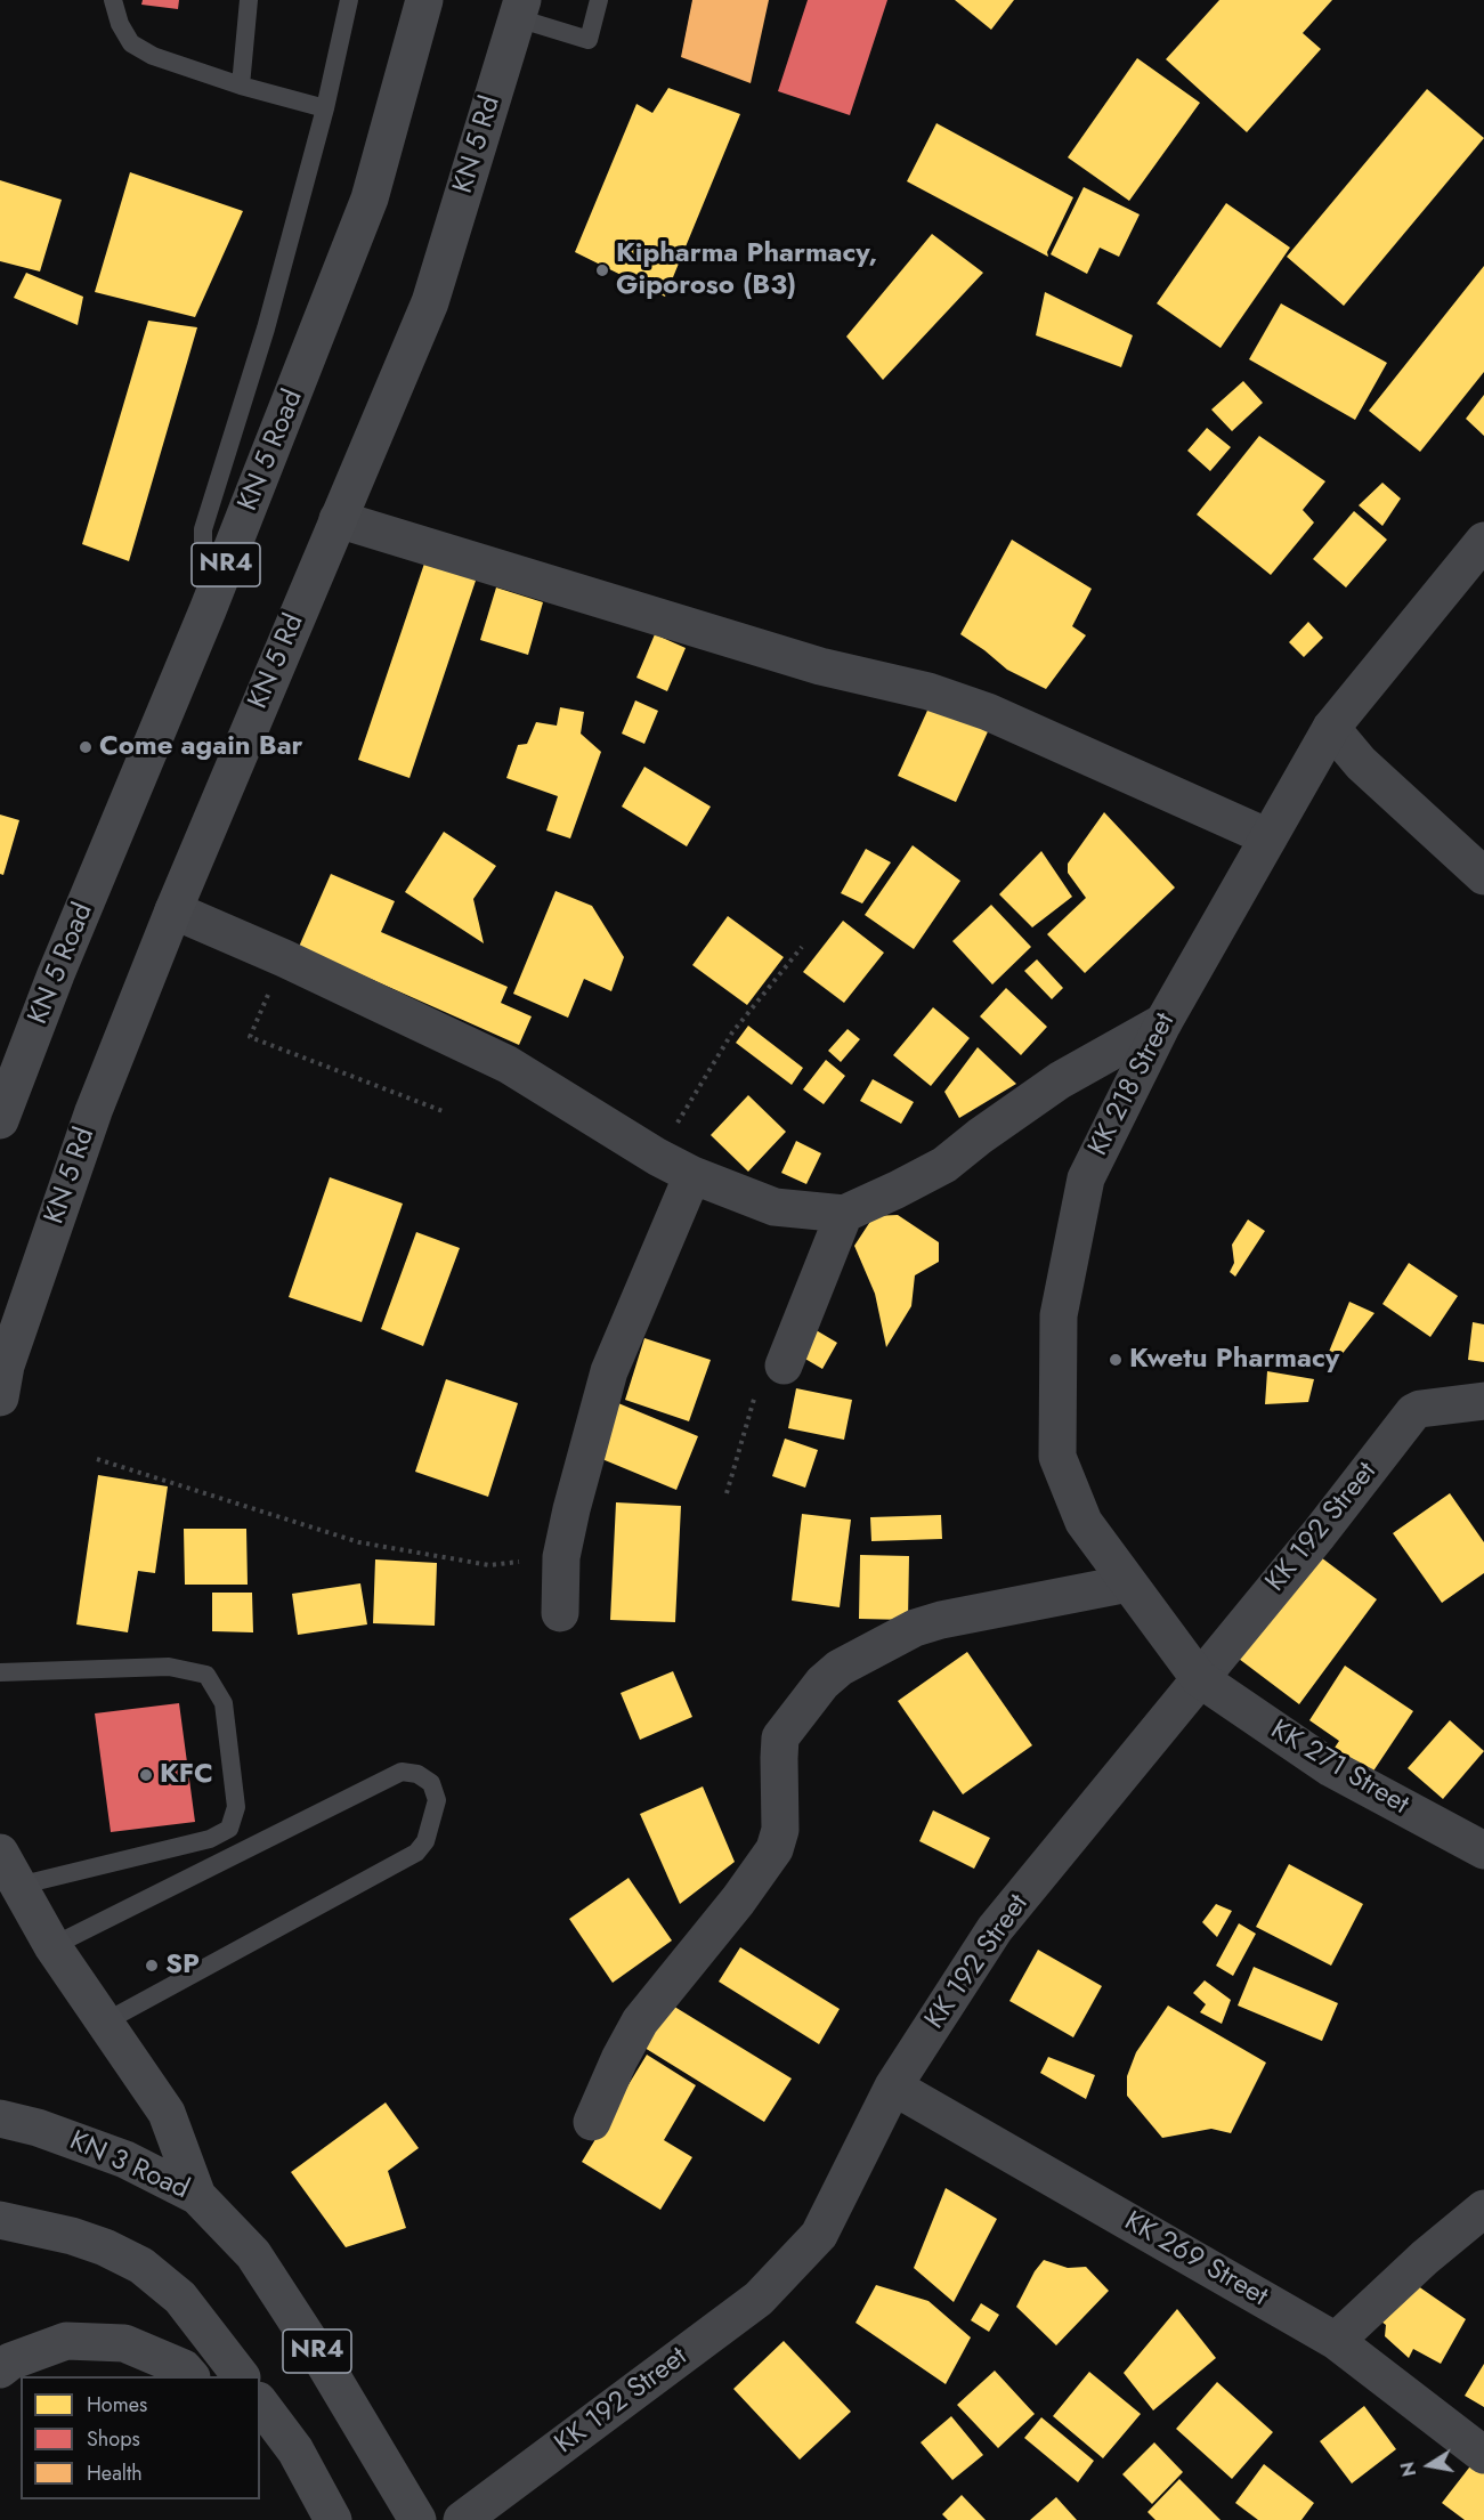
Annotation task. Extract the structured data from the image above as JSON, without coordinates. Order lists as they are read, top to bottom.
{
  "streets": {
    "highway": [
      "KN 5 Rd",
      "KN 5 Road",
      "NR4",
      "KN 3 Road"
    ],
    "street": [
      "KK 218 Street",
      "KK 192 Street",
      "KK 271 Street",
      "KK 269 Street"
    ]
  },
  "crossings": [
    ["KK 218 Street", "KK 192 Street"],
    ["KK 218 Street", "KK 271 Street"],
    ["KK 192 Street", "KK 271 Street"],
    ["KK 192 Street", "KK 269 Street"]
  ],
  "places": [
    "Kipharma Pharmacy, Giporoso (B3)",
    "Come again Bar",
    "Kwetu Pharmacy",
    "KFC",
    "SP"
  ],
  "legend": ["Homes", "Shops", "Health"],
  "north": "left"
}
